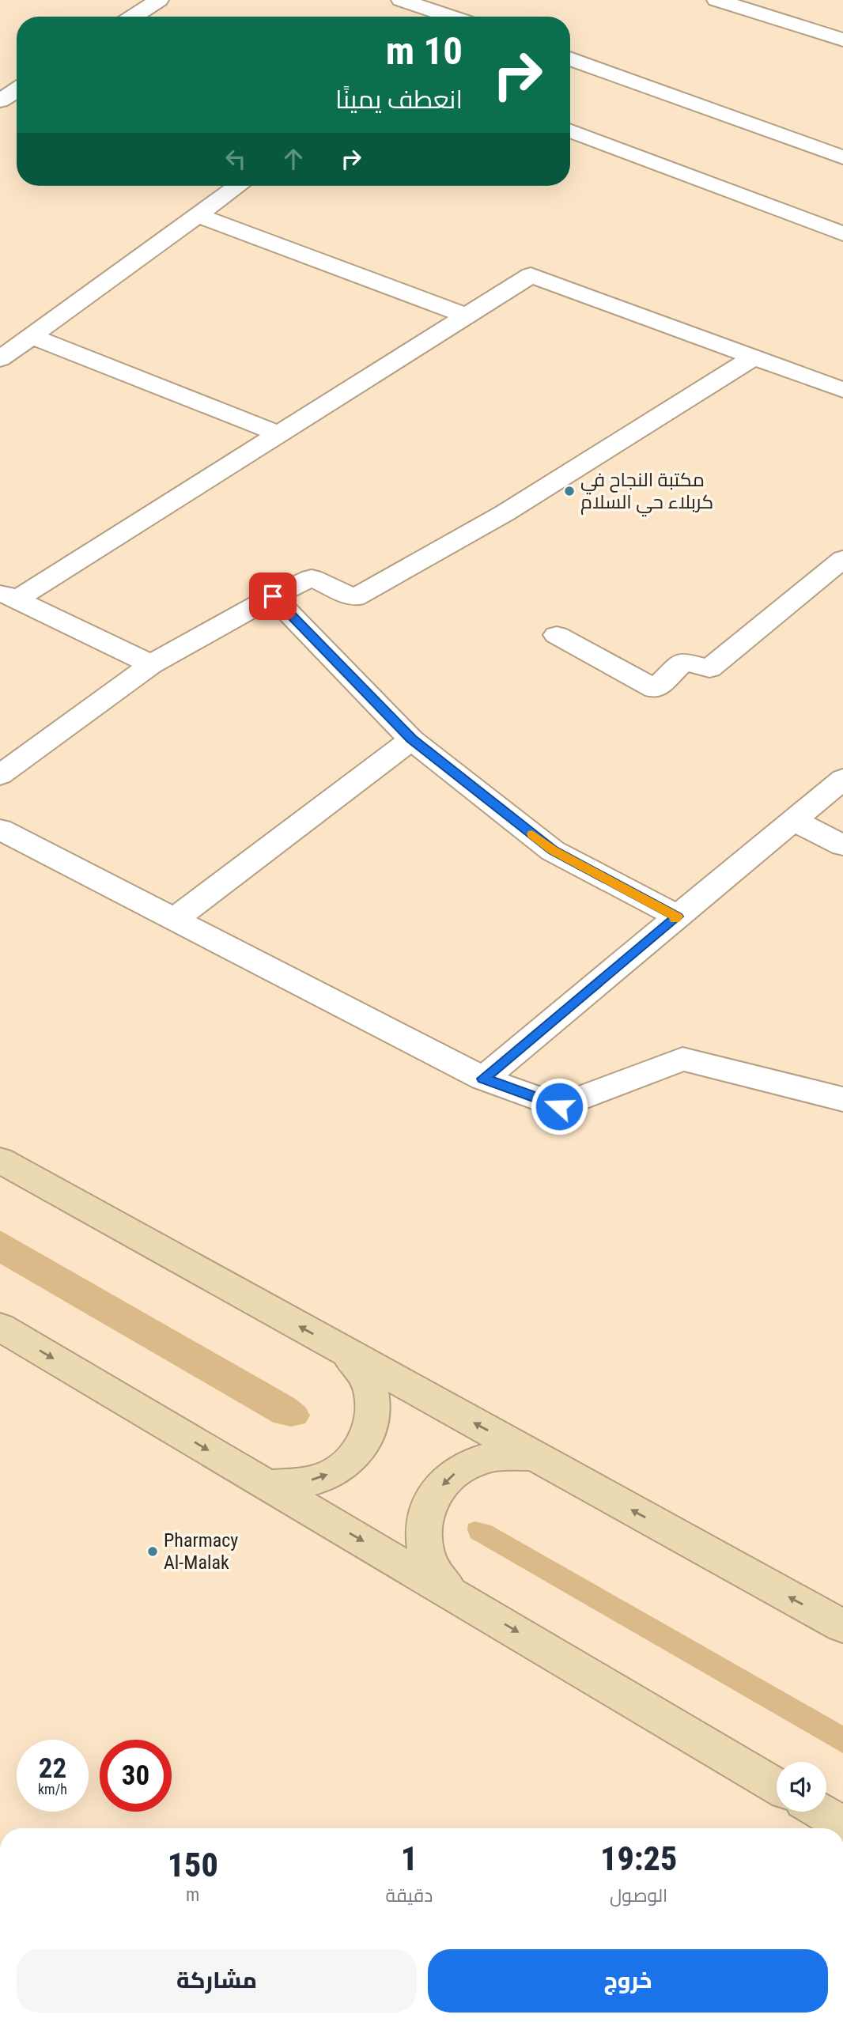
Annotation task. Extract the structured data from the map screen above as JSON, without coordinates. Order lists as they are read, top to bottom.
{
  "places": ["مكتبة النجاح في كربلاء حي السلام", "Pharmacy Al-Malak"],
  "page": {
    "turn": ["10 m", "انعطف يمينًا"],
    "speed": "22 km/h",
    "limit": "30",
    "eta": [
      "19:25",
      "الوصول",
      "1",
      "دقيقة",
      "150",
      "m"
    ],
    "buttons": ["خروج", "مشاركة"]
  }
}
